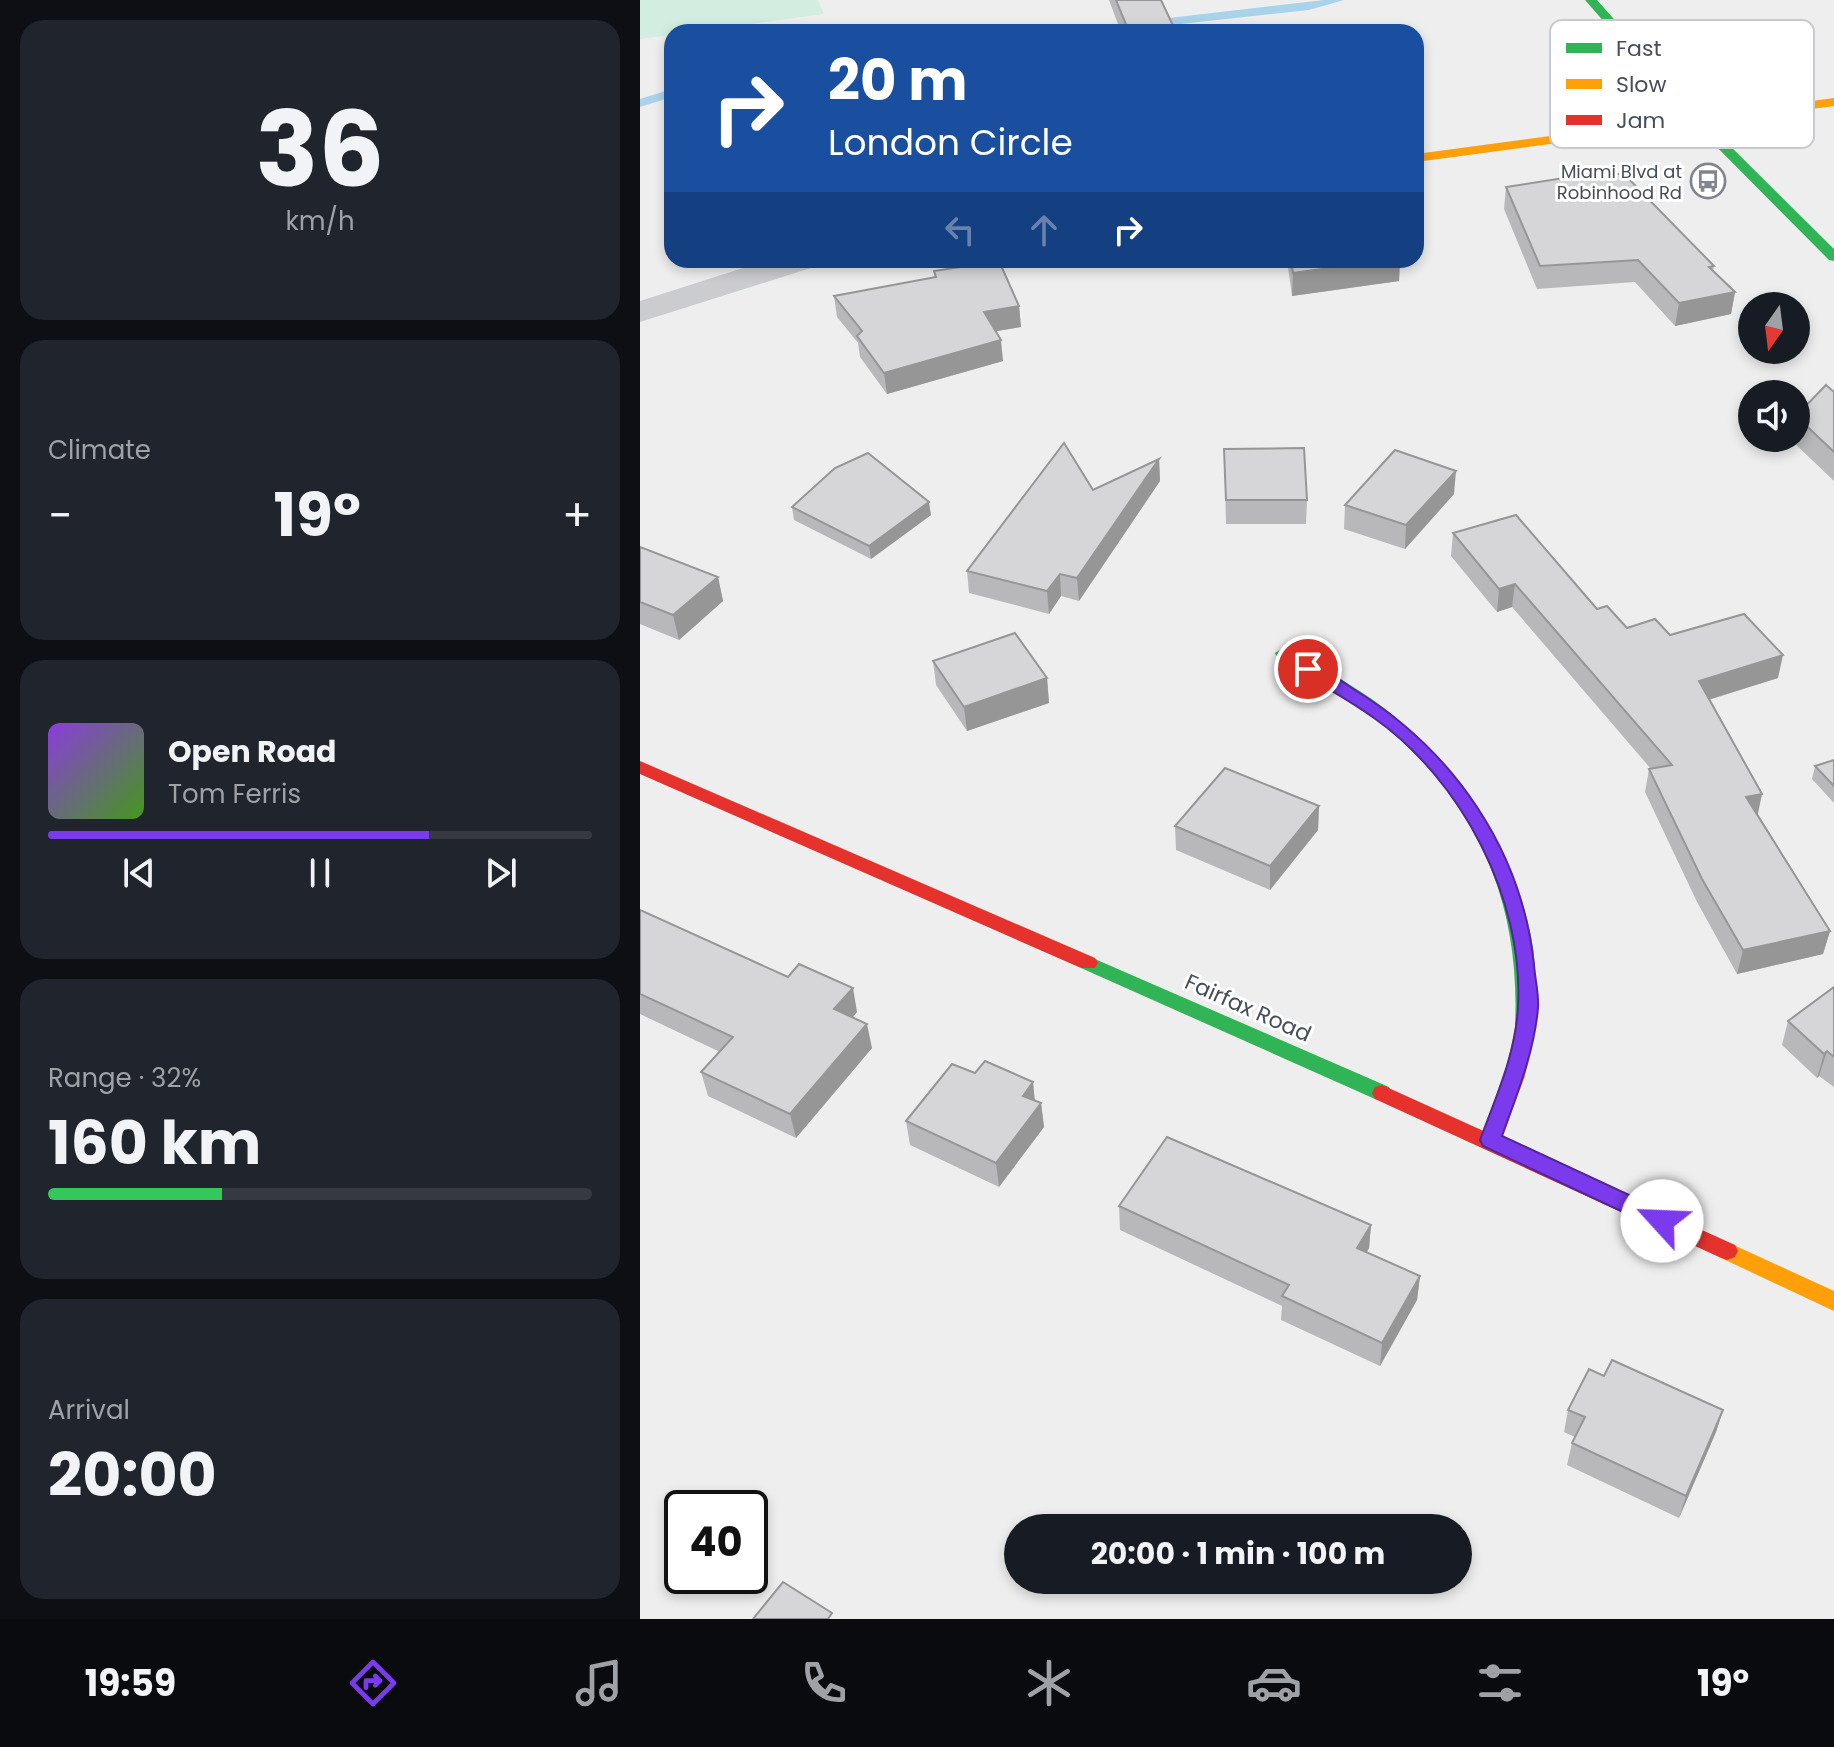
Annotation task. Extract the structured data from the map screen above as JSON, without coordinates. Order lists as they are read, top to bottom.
{
  "streets": {
    "street": ["Fairfax Road"]
  },
  "places": {
    "bus stop": ["Miami Blvd at Robinhood Rd"]
  },
  "legend": ["Fast", "Slow", "Jam"],
  "north": "bottom",
  "page": {
    "tile": [
      ["36", "km/h"],
      "Climate",
      ["Range · 32%", "160 km"],
      ["Arrival", "20:00"]
    ],
    "turn": ["20 m", "London Circle"],
    "heat": ["−", "19°", "+"],
    "song": ["Open Road", "Tom Ferris"],
    "limit": "40",
    "trip": "20:00 · 1 min · 100 m",
    "tabs": ["19:59", "19°"]
  }
}
